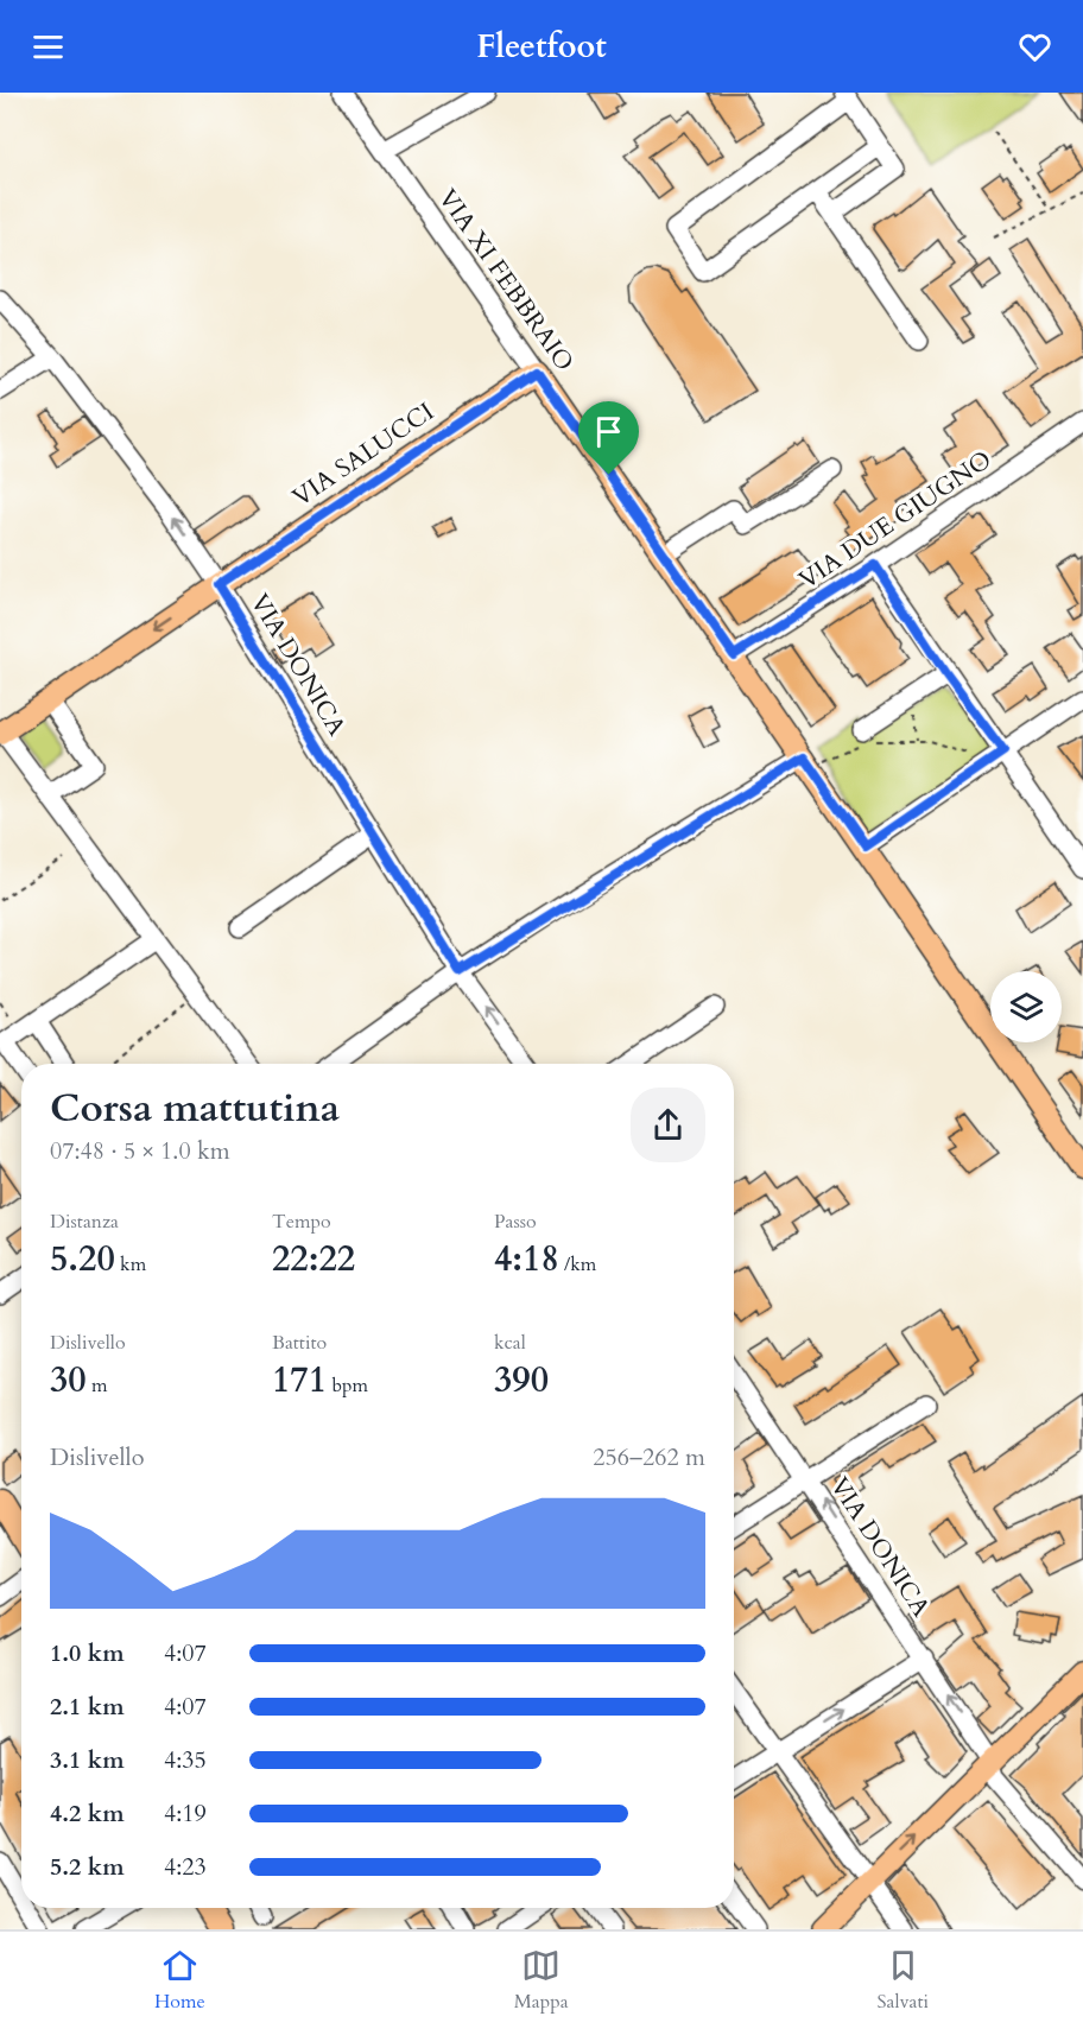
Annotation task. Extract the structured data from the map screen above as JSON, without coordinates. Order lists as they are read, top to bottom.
{
  "streets": {
    "main road": ["VIA XI FEBBRAIO", "VIA SALUCCI"],
    "street": ["VIA DUE GIUGNO", "VIA DONICA"]
  },
  "crossings": [
    ["VIA XI FEBBRAIO", "VIA SALUCCI"],
    ["VIA XI FEBBRAIO", "VIA DUE GIUGNO"],
    ["VIA SALUCCI", "VIA DONICA"]
  ],
  "one_way": ["VIA DONICA"],
  "page": {
    "header": "Fleetfoot",
    "heading": ["Corsa mattutina", "07:48 · 5 × 1.0 km"],
    "stats": [
      ["Distanza", "5.20 km"],
      ["Tempo", "22:22"],
      ["Passo", "4:18 /km"],
      ["Dislivello", "30 m"],
      ["Battito", "171 bpm"],
      ["kcal", "390"]
    ],
    "chart": ["Dislivello", "256–262 m"],
    "list": [
      {
        "name": "1.0 km",
        "note": "4:07"
      },
      {
        "name": "2.1 km",
        "note": "4:07"
      },
      {
        "name": "3.1 km",
        "note": "4:35"
      },
      {
        "name": "4.2 km",
        "note": "4:19"
      },
      {
        "name": "5.2 km",
        "note": "4:23"
      }
    ],
    "tabs": ["Home", "Mappa", "Salvati"]
  }
}
